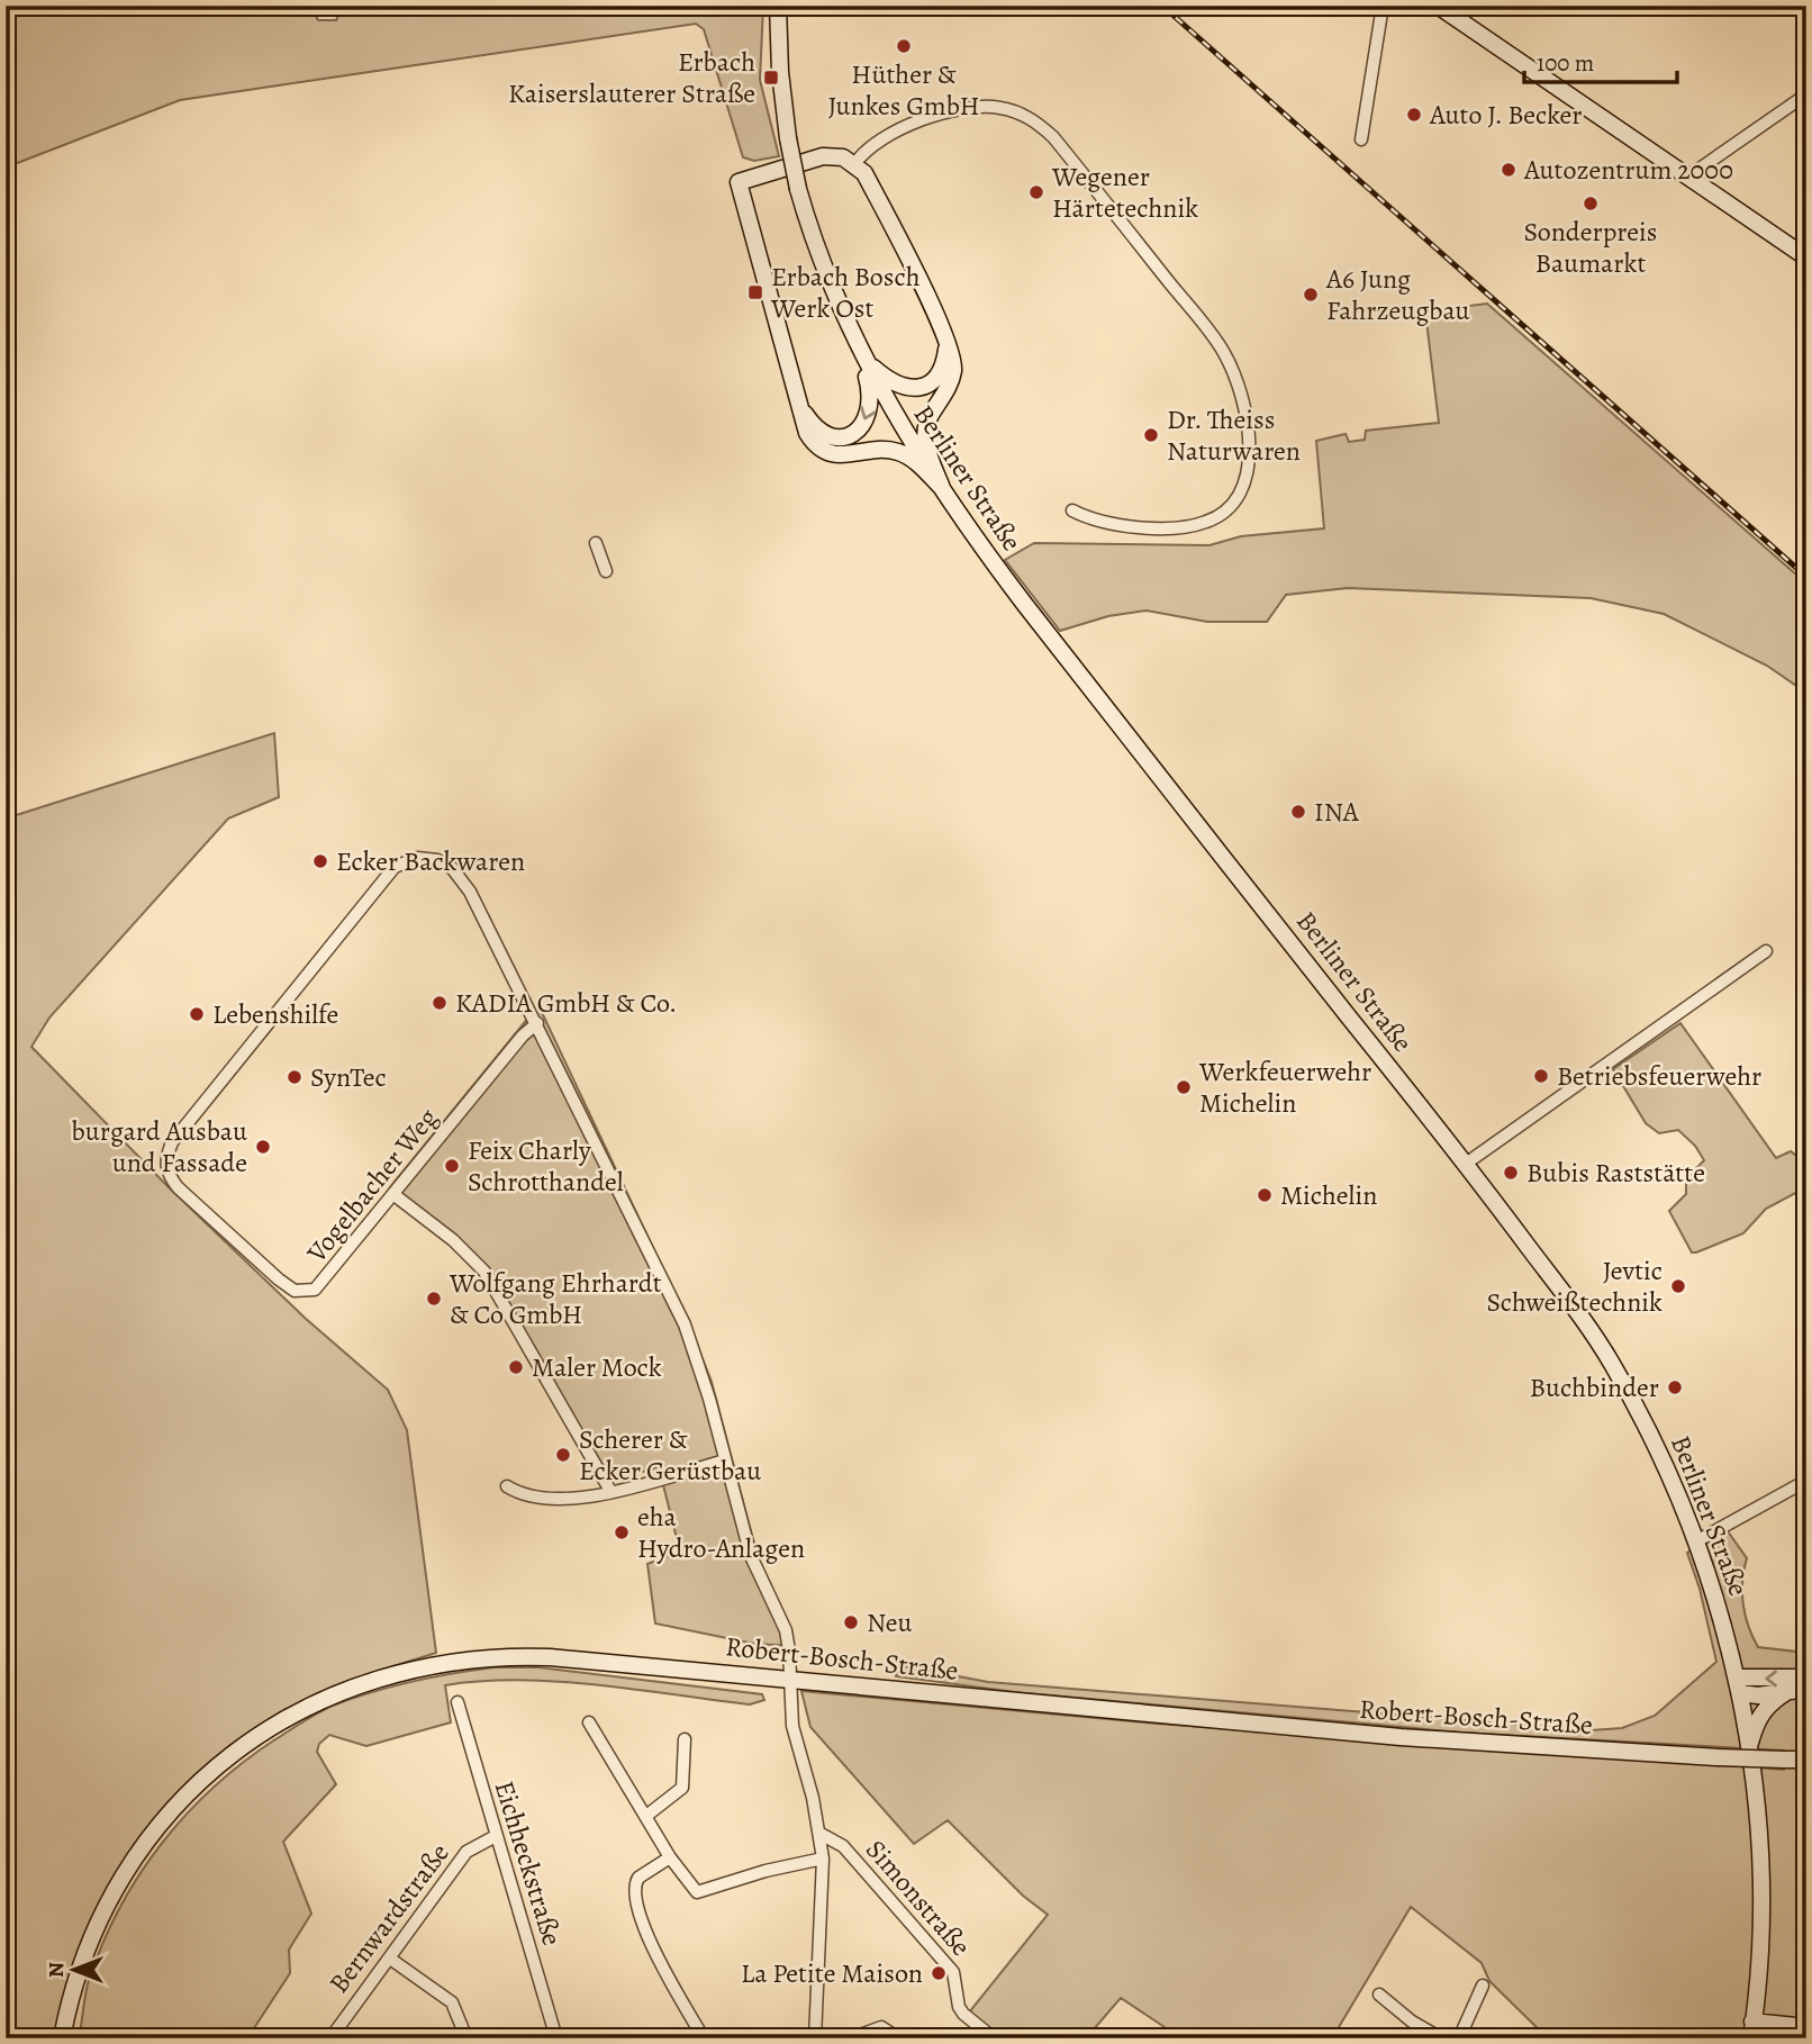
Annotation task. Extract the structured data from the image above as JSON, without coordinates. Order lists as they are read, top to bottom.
{
  "streets": {
    "street": [
      "Berliner Straße",
      "Vogelbacher Weg",
      "Robert-Bosch-Straße",
      "Eichheckstraße",
      "Simonstraße",
      "Bernwardstraße"
    ]
  },
  "crossings": [
    ["Vogelbacher Weg", "Robert-Bosch-Straße"],
    ["Vogelbacher Weg", "Simonstraße"],
    ["Eichheckstraße", "Bernwardstraße"]
  ],
  "places": {
    "other": [
      "Hüther & Junkes GmbH",
      "Auto J. Becker",
      "Autozentrum 2000",
      "Wegener Härtetechnik",
      "Sonderpreis Baumarkt",
      "A6 Jung Fahrzeugbau",
      "Dr. Theiss Naturwaren",
      "INA",
      "Ecker Backwaren",
      "KADIA GmbH & Co.",
      "Lebenshilfe",
      "Betriebsfeuerwehr",
      "SynTec",
      "Werkfeuerwehr Michelin",
      "burgard Ausbau und Fassade",
      "Feix Charly Schrotthandel",
      "Bubis Raststätte",
      "Michelin",
      "Jevtic Schweißtechnik",
      "Wolfgang Ehrhardt & Co GmbH",
      "Maler Mock",
      "Buchbinder",
      "Scherer & Ecker Gerüstbau",
      "eha Hydro-Anlagen",
      "Neu",
      "La Petite Maison"
    ],
    "transit": ["Erbach Kaiserslauterer Straße", "Erbach Bosch Werk Ost"]
  },
  "scale_bar": "100 m",
  "north": "left"
}
